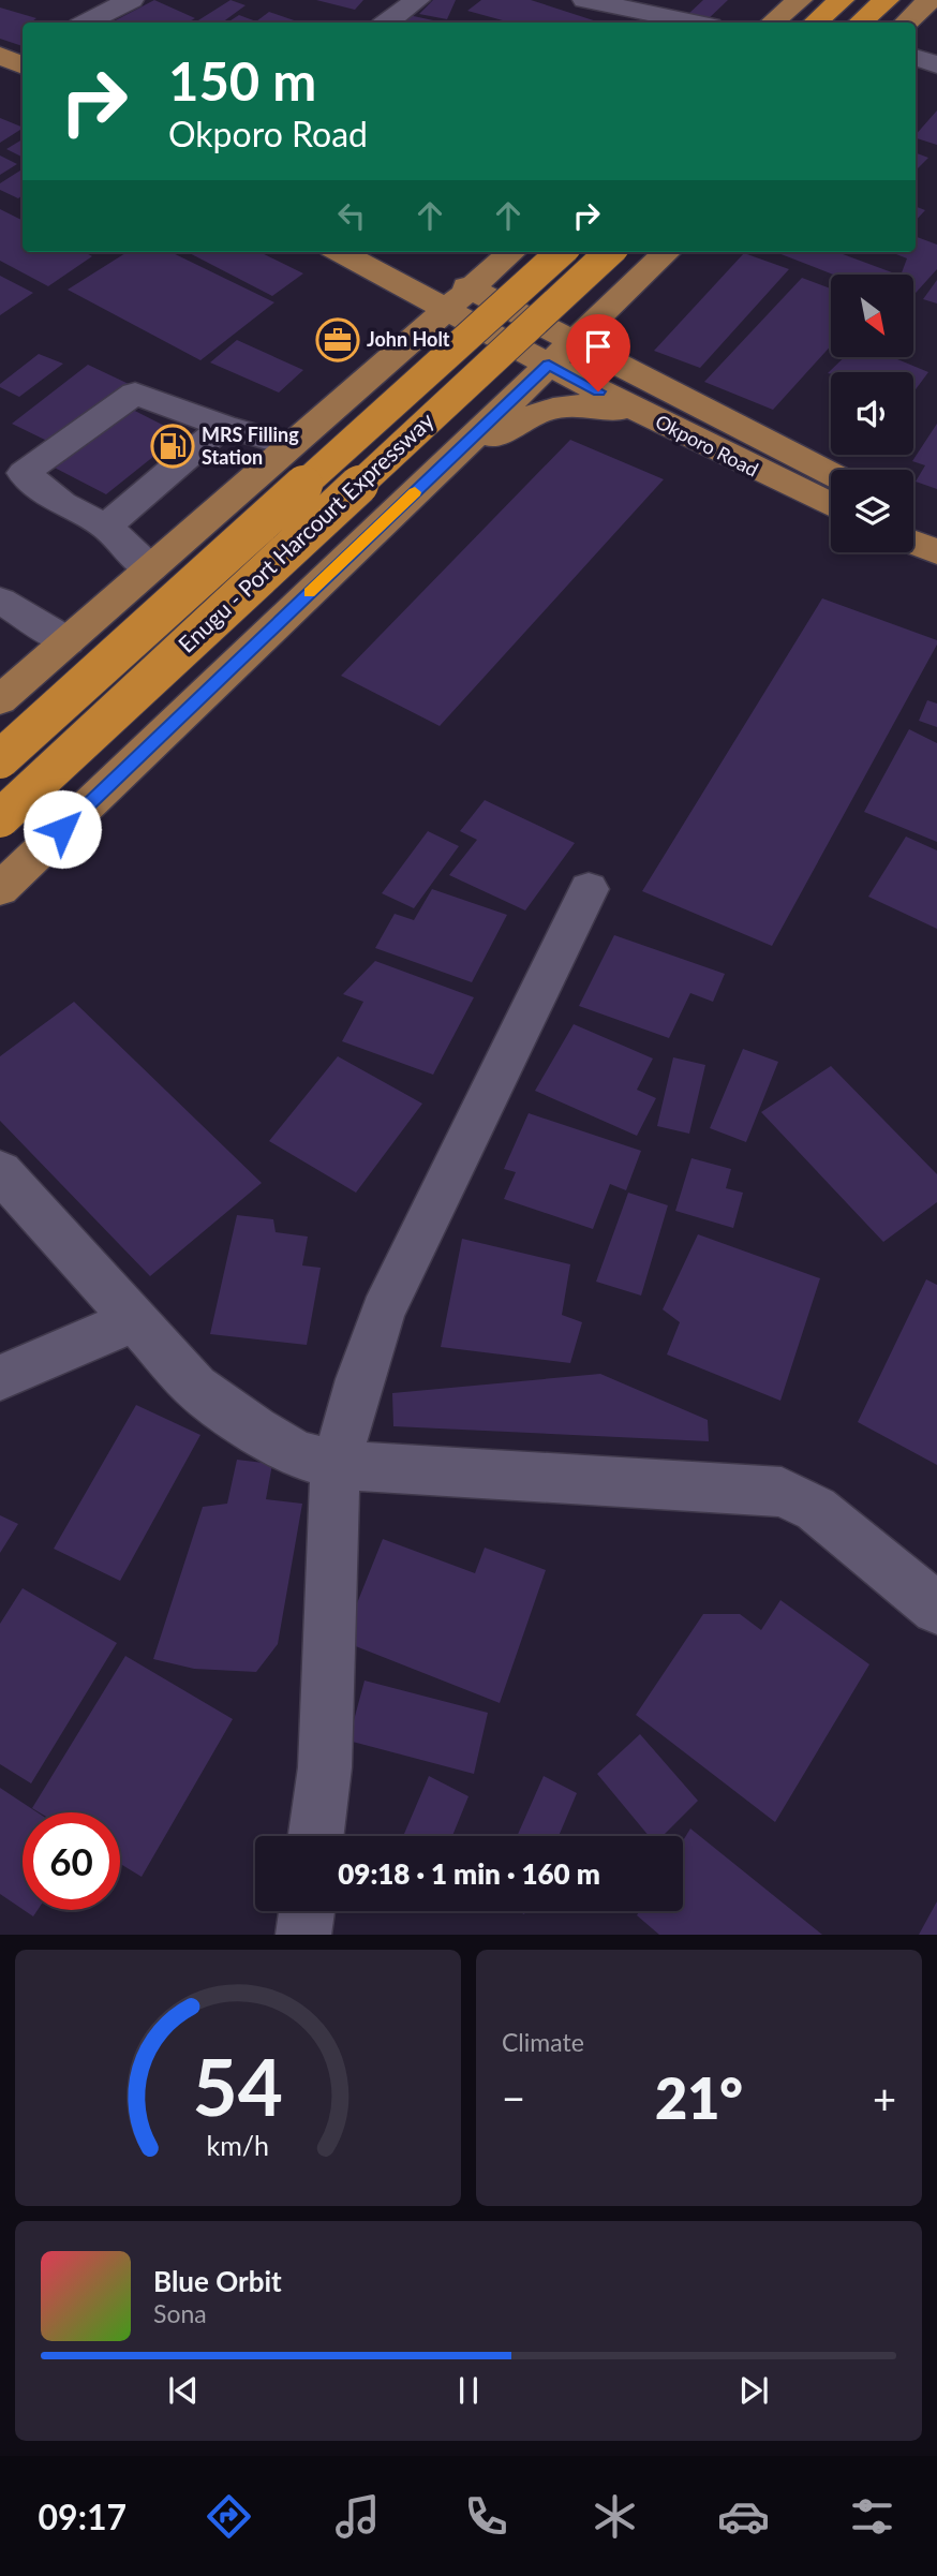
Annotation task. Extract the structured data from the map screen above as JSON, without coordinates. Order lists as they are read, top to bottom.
{
  "streets": {
    "highway": ["Enugu - Port Harcourt Expressway"],
    "main road": ["Okporo Road"]
  },
  "places": {
    "office": ["John Holt"],
    "fuel station": ["MRS Filling Station"]
  },
  "north": "bottom right",
  "page": {
    "turn": ["150 m", "Okporo Road"],
    "limit": "60",
    "trip": "09:18 · 1 min · 160 m",
    "tile": "Climate",
    "heat": ["−", "21°", "+"],
    "song": ["Blue Orbit", "Sona"],
    "tabs": "09:17",
    "gauge": ["54", "km/h"]
  }
}
